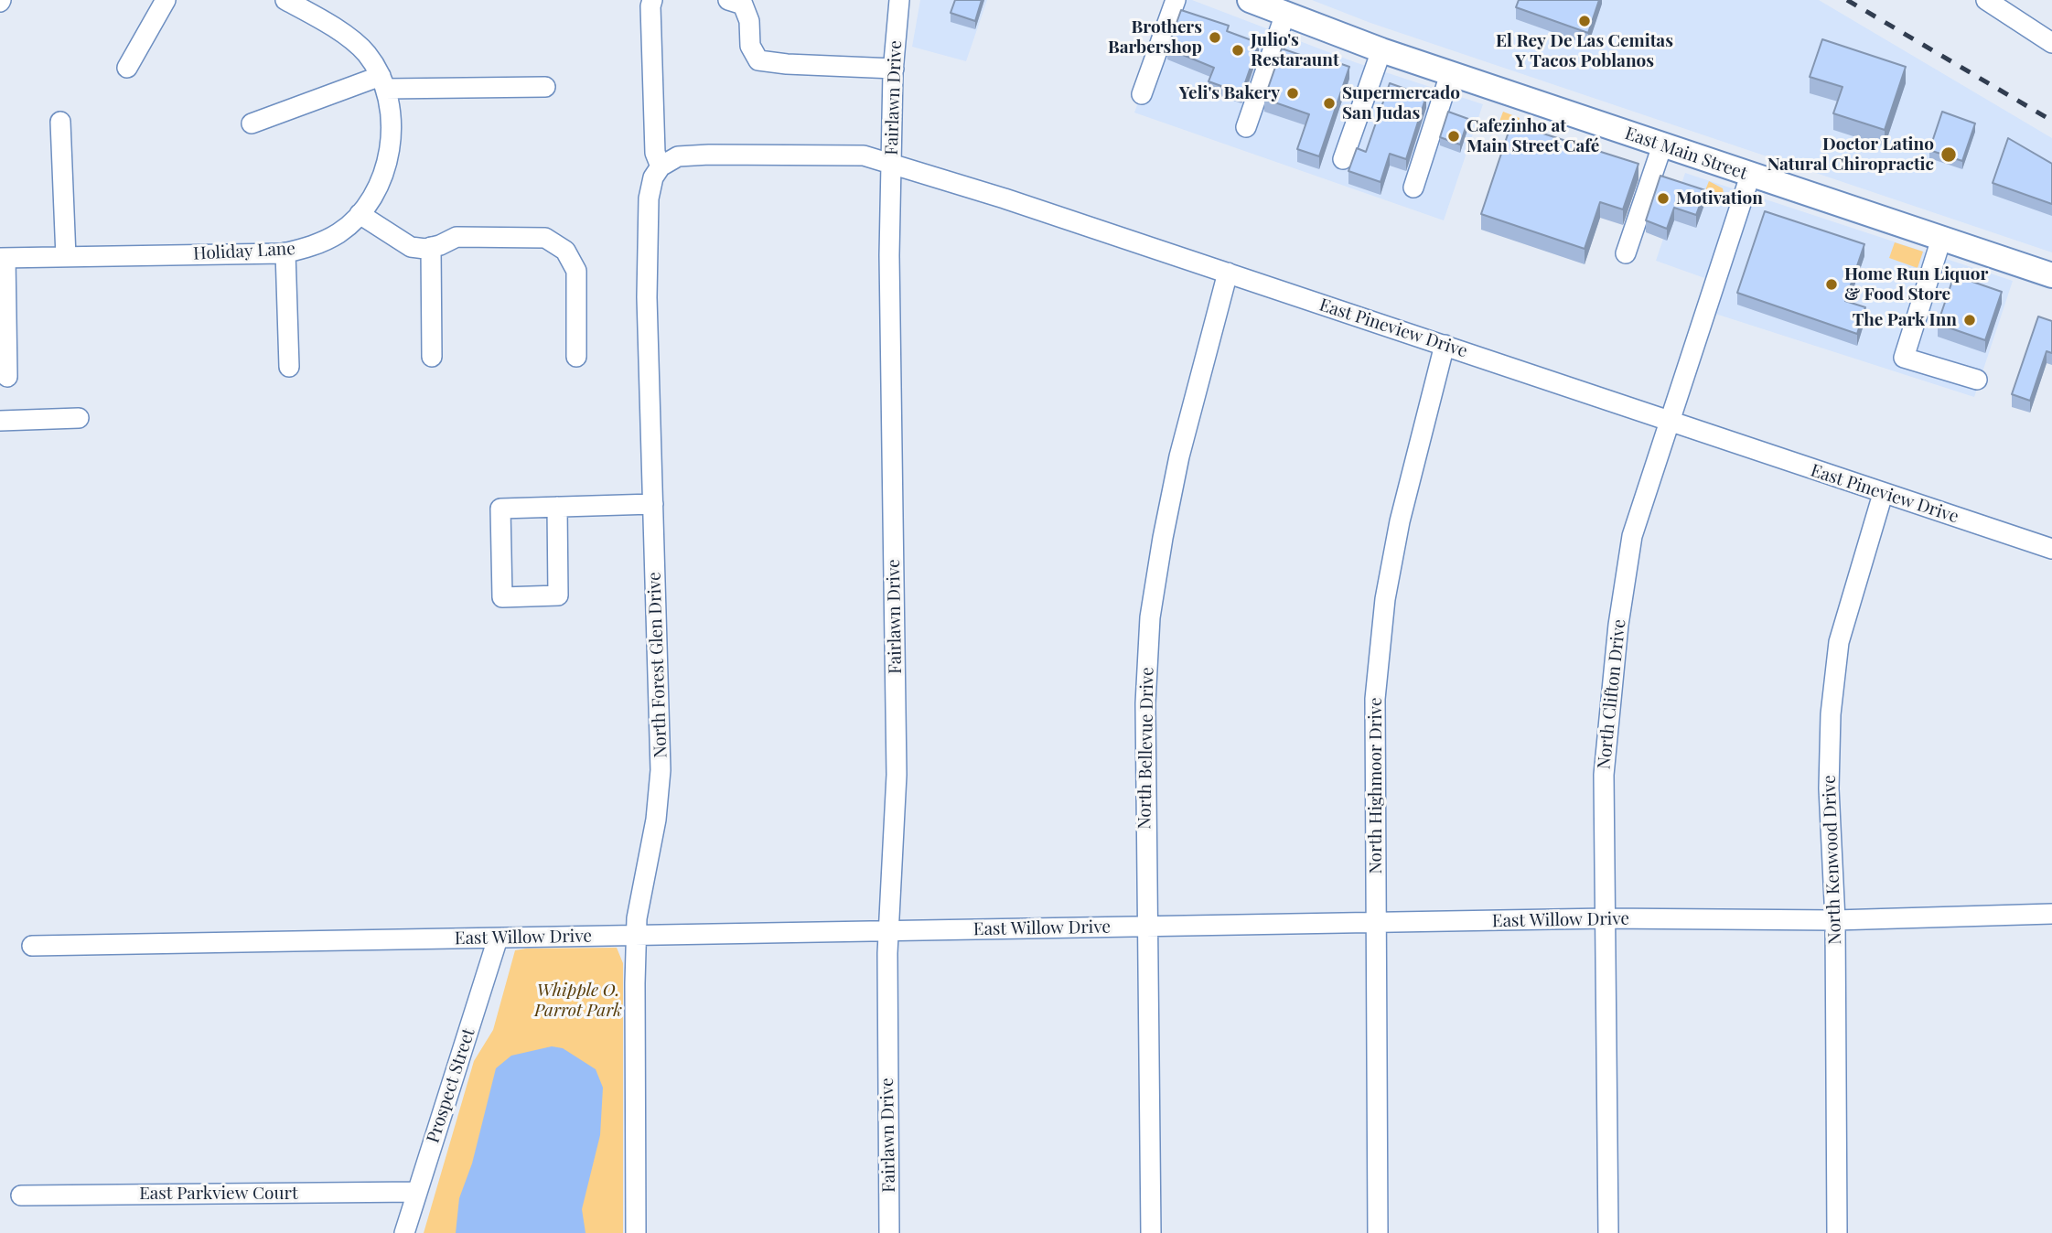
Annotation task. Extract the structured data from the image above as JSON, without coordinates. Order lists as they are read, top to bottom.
{
  "streets": {
    "main road": ["East Main Street"],
    "street": [
      "Fairlawn Drive",
      "Holiday Lane",
      "East Pineview Drive",
      "North Forest Glen Drive",
      "North Clifton Drive",
      "North Bellevue Drive",
      "North Highmoor Drive",
      "North Kenwood Drive",
      "East Willow Drive",
      "Prospect Street",
      "East Parkview Court"
    ]
  },
  "crossings": [
    ["Fairlawn Drive", "East Pineview Drive"],
    ["Fairlawn Drive", "East Willow Drive"],
    ["East Main Street", "North Clifton Drive"],
    ["East Pineview Drive", "North Forest Glen Drive"],
    ["East Pineview Drive", "North Clifton Drive"],
    ["East Pineview Drive", "North Bellevue Drive"],
    ["East Pineview Drive", "North Highmoor Drive"],
    ["East Pineview Drive", "North Kenwood Drive"],
    ["North Forest Glen Drive", "East Willow Drive"],
    ["North Clifton Drive", "East Willow Drive"],
    ["North Bellevue Drive", "East Willow Drive"],
    ["North Highmoor Drive", "East Willow Drive"],
    ["North Kenwood Drive", "East Willow Drive"],
    ["East Willow Drive", "Prospect Street"],
    ["Prospect Street", "East Parkview Court"]
  ],
  "parks": ["Whipple O. Parrot Park"],
  "places": [
    "El Rey De Las Cemitas Y Tacos Poblanos",
    "Brothers Barbershop",
    "Julio's Restaraunt",
    "Yeli's Bakery",
    "Supermercado San Judas",
    "Cafezinho at Main Street Café",
    "Doctor Latino Natural Chiropractic",
    "Motivation",
    "Home Run Liquor & Food Store",
    "The Park Inn"
  ]
}
